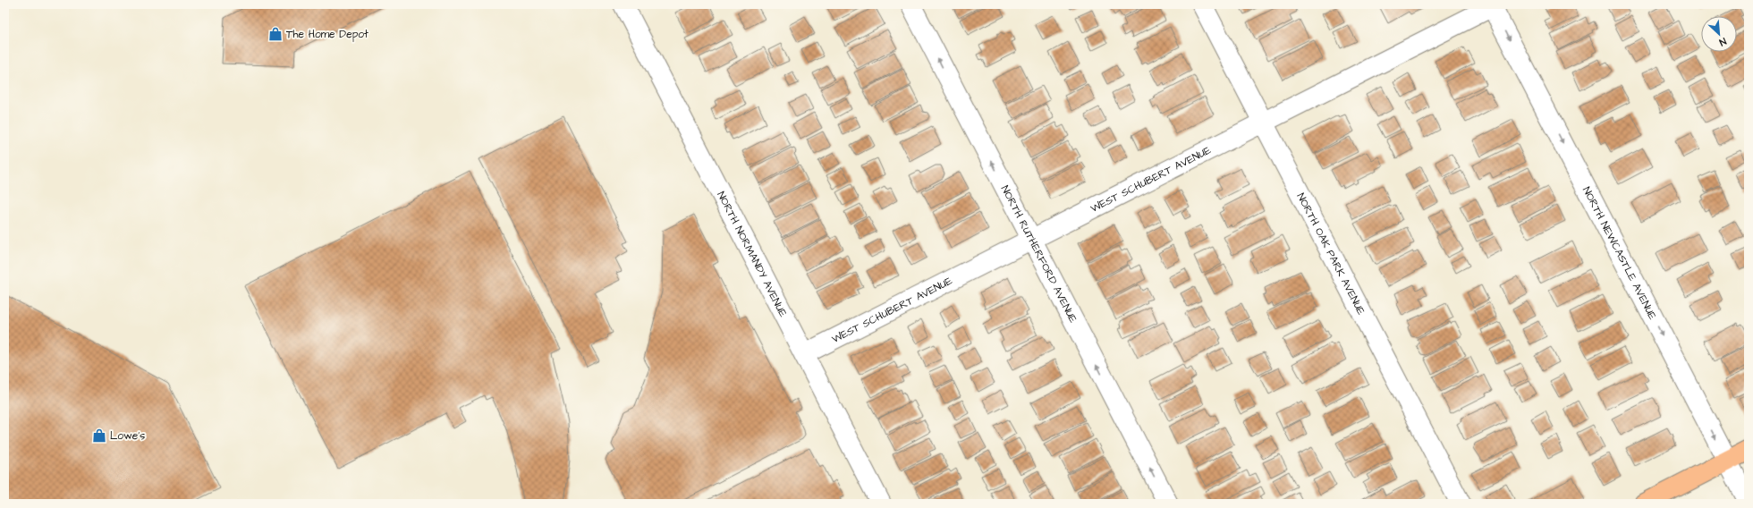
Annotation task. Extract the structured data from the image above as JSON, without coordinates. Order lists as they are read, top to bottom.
{
  "streets": {
    "street": [
      "WEST SCHUBERT AVENUE",
      "NORTH NEWCASTLE AVENUE",
      "NORTH NORMANDY AVENUE",
      "NORTH RUTHERFORD AVENUE",
      "NORTH OAK PARK AVENUE"
    ]
  },
  "crossings": [
    ["WEST SCHUBERT AVENUE", "NORTH NEWCASTLE AVENUE"],
    ["WEST SCHUBERT AVENUE", "NORTH NORMANDY AVENUE"],
    ["WEST SCHUBERT AVENUE", "NORTH RUTHERFORD AVENUE"],
    ["WEST SCHUBERT AVENUE", "NORTH OAK PARK AVENUE"]
  ],
  "one_way": ["NORTH NEWCASTLE AVENUE", "NORTH RUTHERFORD AVENUE"],
  "places": {
    "shop": ["The Home Depot", "Lowe's"]
  },
  "north": "bottom right"
}
